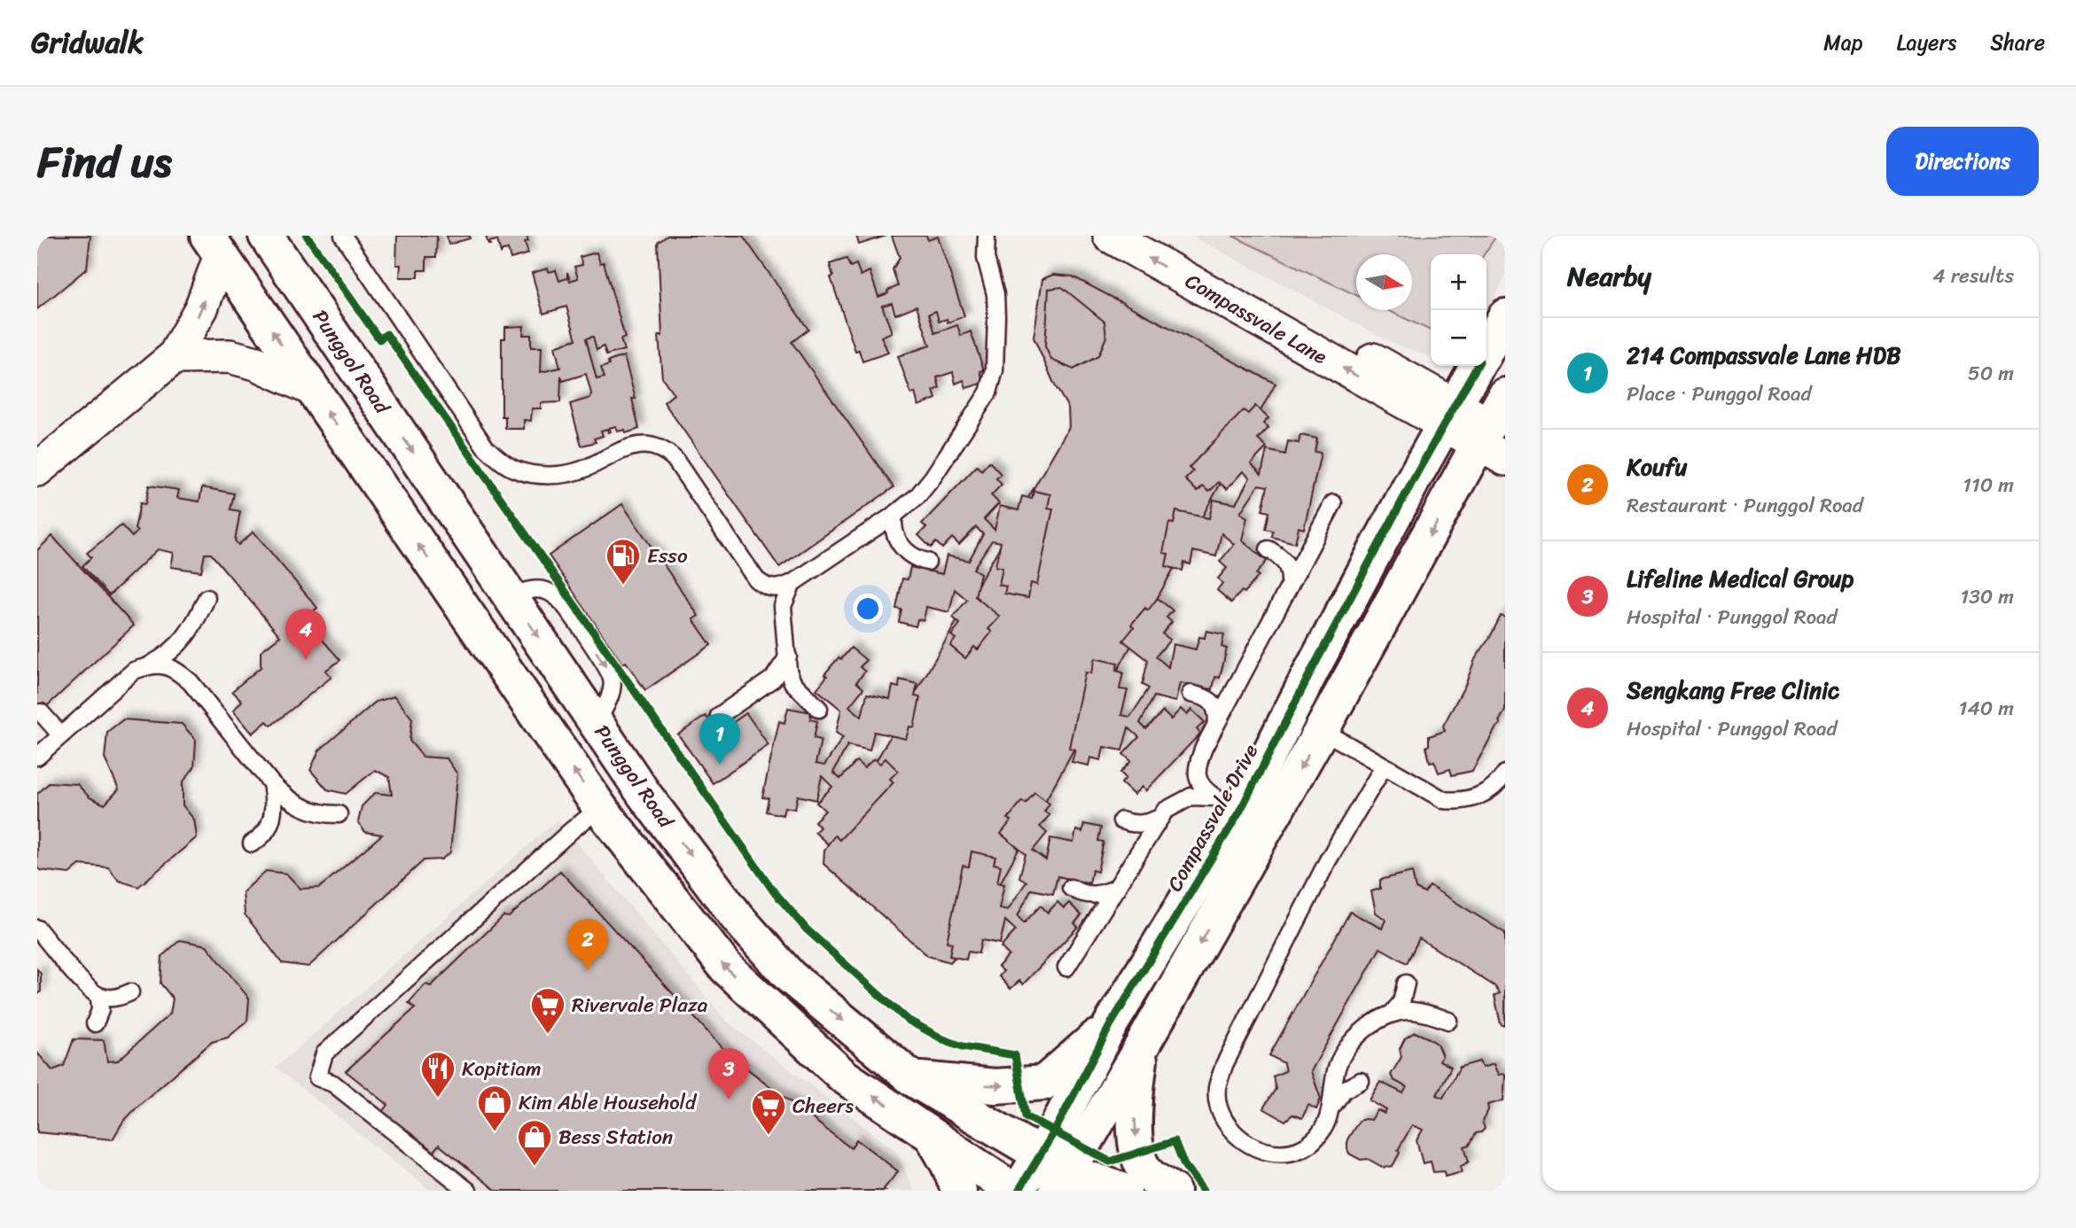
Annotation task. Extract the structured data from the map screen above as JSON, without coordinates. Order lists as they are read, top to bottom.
{
  "streets": {
    "main road": ["Punggol Road", "Compassvale Drive"],
    "street": ["Compassvale Lane"]
  },
  "crossings": [
    ["Punggol Road", "Compassvale Drive"]
  ],
  "places": {
    "fuel station": ["Esso"],
    "supermarket": ["Rivervale Plaza", "Cheers"],
    "restaurant": ["Kopitiam"],
    "shop": ["Kim Able Household", "Bess Station"]
  },
  "north": "right",
  "page": {
    "header": "Gridwalk",
    "nav": ["Map", "Layers", "Share"],
    "title": "Find us",
    "buttons": "Directions",
    "heading": ["Nearby", "4 results"],
    "map_buttons": ["+", "−"],
    "list": [
      {
        "mark": "1",
        "name": "214 Compassvale Lane HDB",
        "note": "Place · Punggol Road",
        "value": "50 m"
      },
      {
        "mark": "2",
        "name": "Koufu",
        "note": "Restaurant · Punggol Road",
        "value": "110 m"
      },
      {
        "mark": "3",
        "name": "Lifeline Medical Group",
        "note": "Hospital · Punggol Road",
        "value": "130 m"
      },
      {
        "mark": "4",
        "name": "Sengkang Free Clinic",
        "note": "Hospital · Punggol Road",
        "value": "140 m"
      }
    ],
    "pins": [
      "4",
      "1",
      "2",
      "3"
    ]
  }
}
